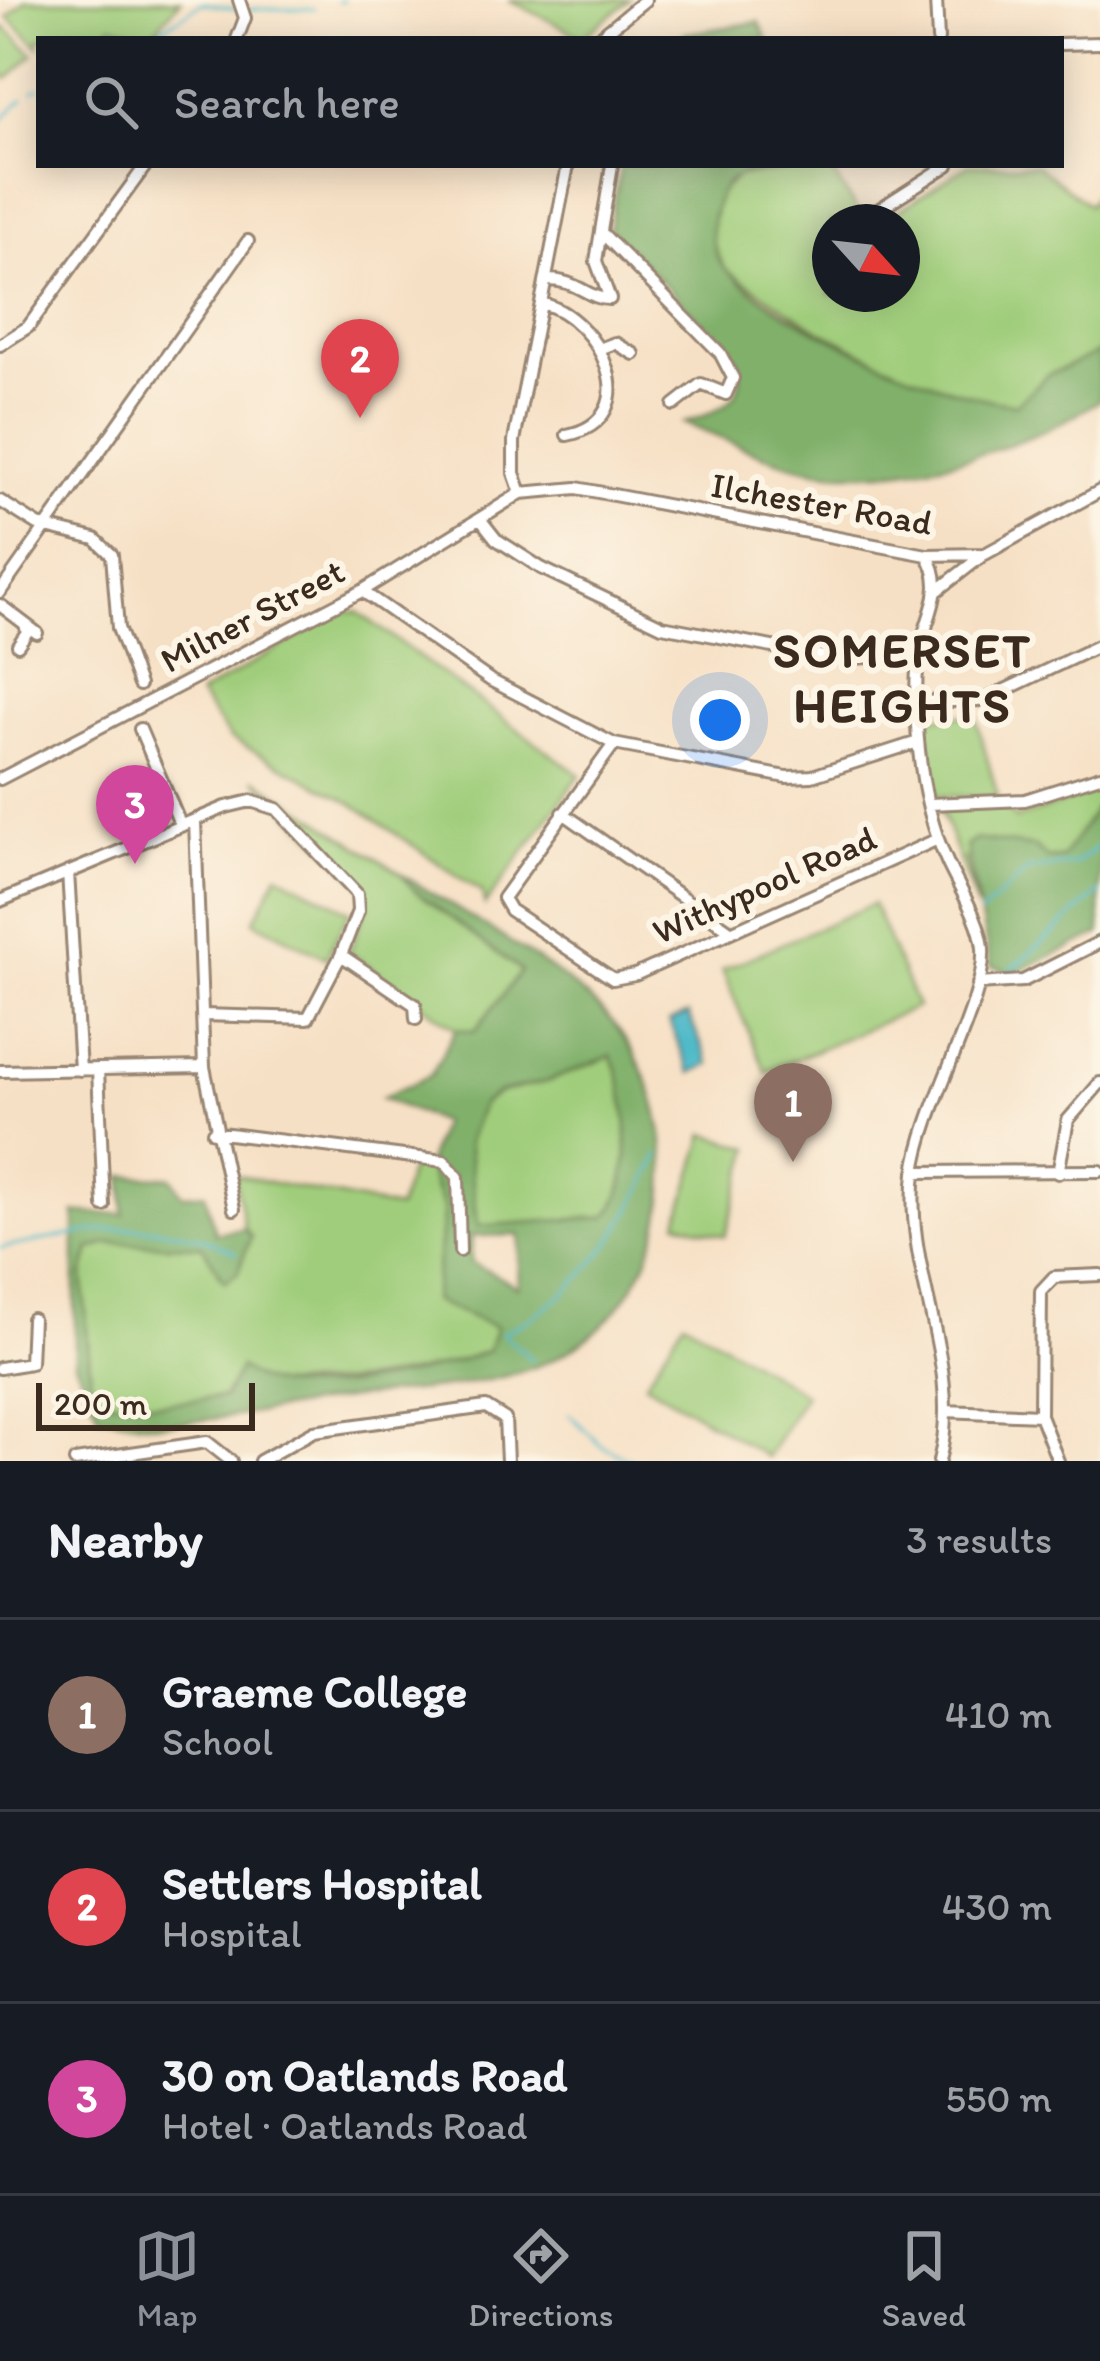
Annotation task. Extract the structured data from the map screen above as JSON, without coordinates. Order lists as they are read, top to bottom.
{
  "streets": {
    "street": ["Ilchester Road", "Milner Street", "Withypool Road"]
  },
  "crossings": [
    ["Ilchester Road", "Milner Street"]
  ],
  "districts": ["SOMERSET HEIGHTS"],
  "scale_bar": "200 m",
  "north": "bottom right",
  "page": {
    "search": "Search here",
    "pins": ["2", "3", "1"],
    "scale": "200 m",
    "heading": ["Nearby", "3 results"],
    "list": [
      {
        "mark": "1",
        "name": "Graeme College",
        "note": "School",
        "value": "410 m"
      },
      {
        "mark": "2",
        "name": "Settlers Hospital",
        "note": "Hospital",
        "value": "430 m"
      },
      {
        "mark": "3",
        "name": "30 on Oatlands Road",
        "note": "Hotel · Oatlands Road",
        "value": "550 m"
      }
    ],
    "nav": ["Map", "Directions", "Saved"]
  }
}
